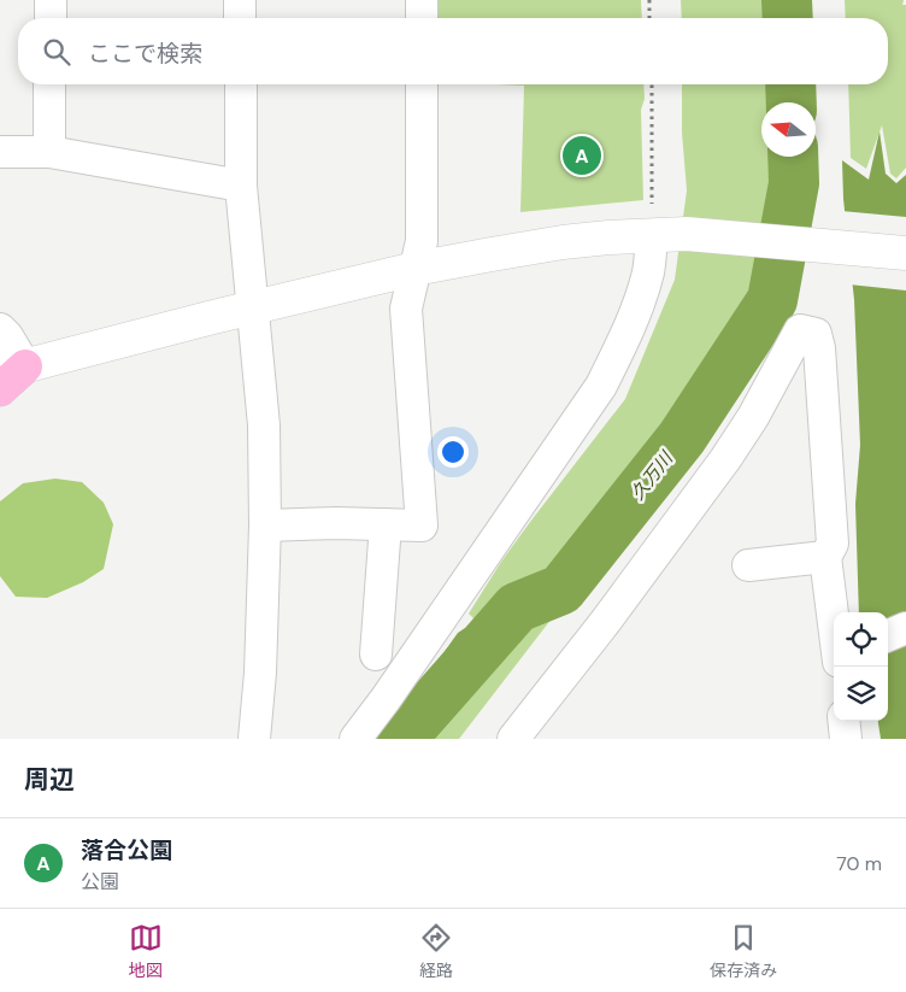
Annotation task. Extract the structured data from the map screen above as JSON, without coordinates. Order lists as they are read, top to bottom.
{
  "water": ["久万川"],
  "north": "left",
  "page": {
    "search": "ここで検索",
    "pins": "A",
    "heading": "周辺",
    "list": [
      {
        "mark": "A",
        "name": "落合公園",
        "note": "公園",
        "value": "70 m"
      }
    ],
    "nav": ["地図", "経路", "保存済み"]
  }
}
